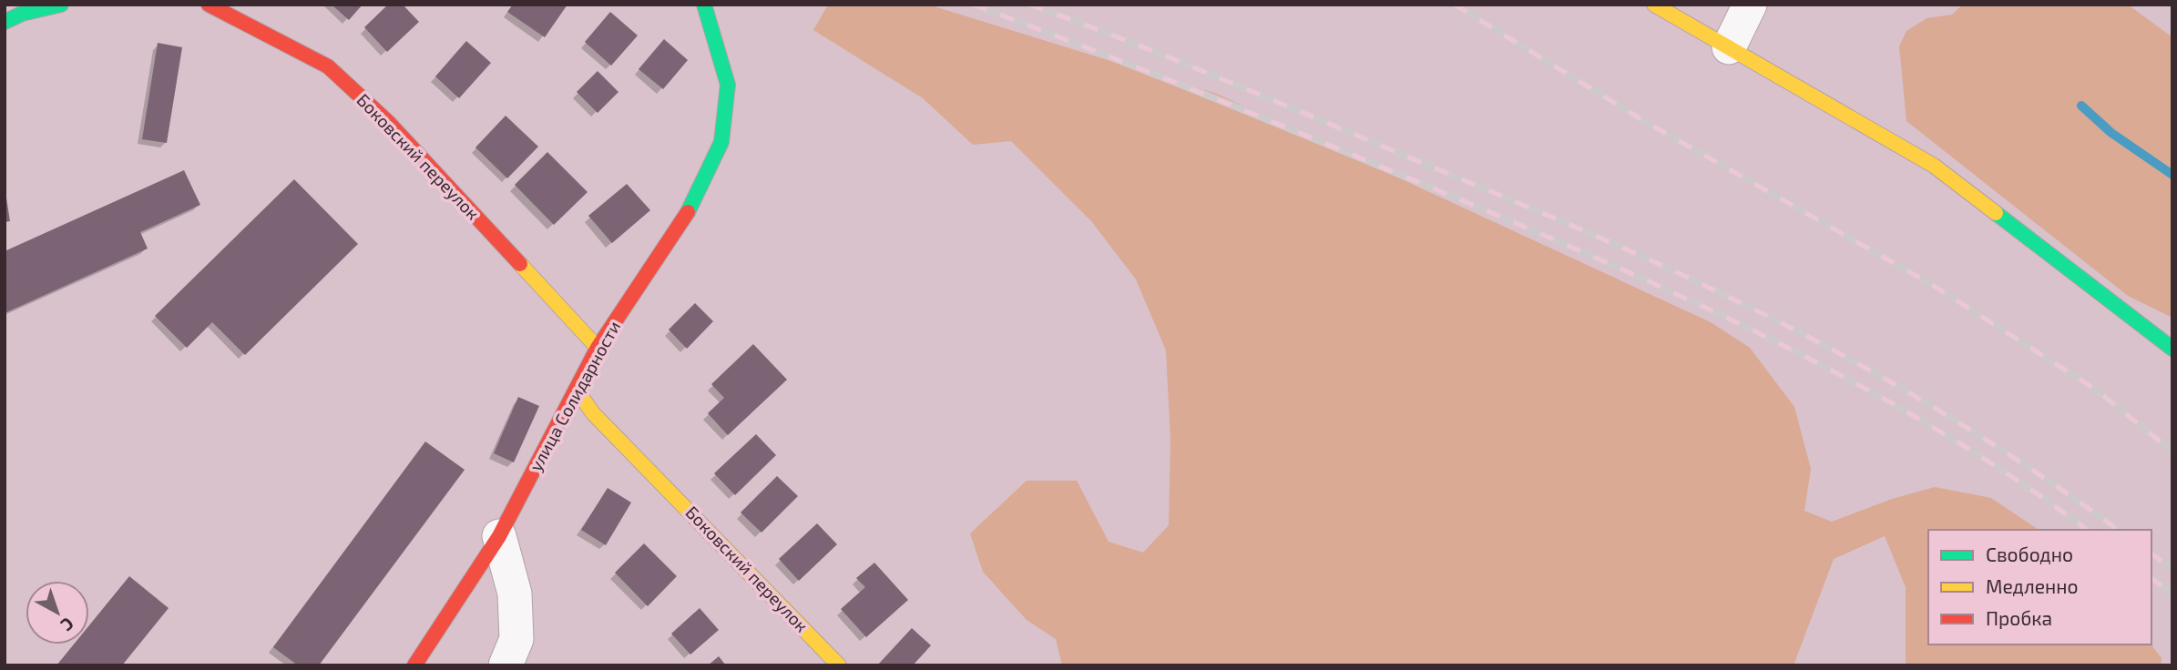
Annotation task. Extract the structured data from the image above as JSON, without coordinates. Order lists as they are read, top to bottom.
{
  "streets": {
    "street": ["Боковский переулок", "улица Солидарности"]
  },
  "crossings": [
    ["Боковский переулок", "улица Солидарности"]
  ],
  "legend": ["Свободно", "Медленно", "Пробка"],
  "north": "bottom right"
}
